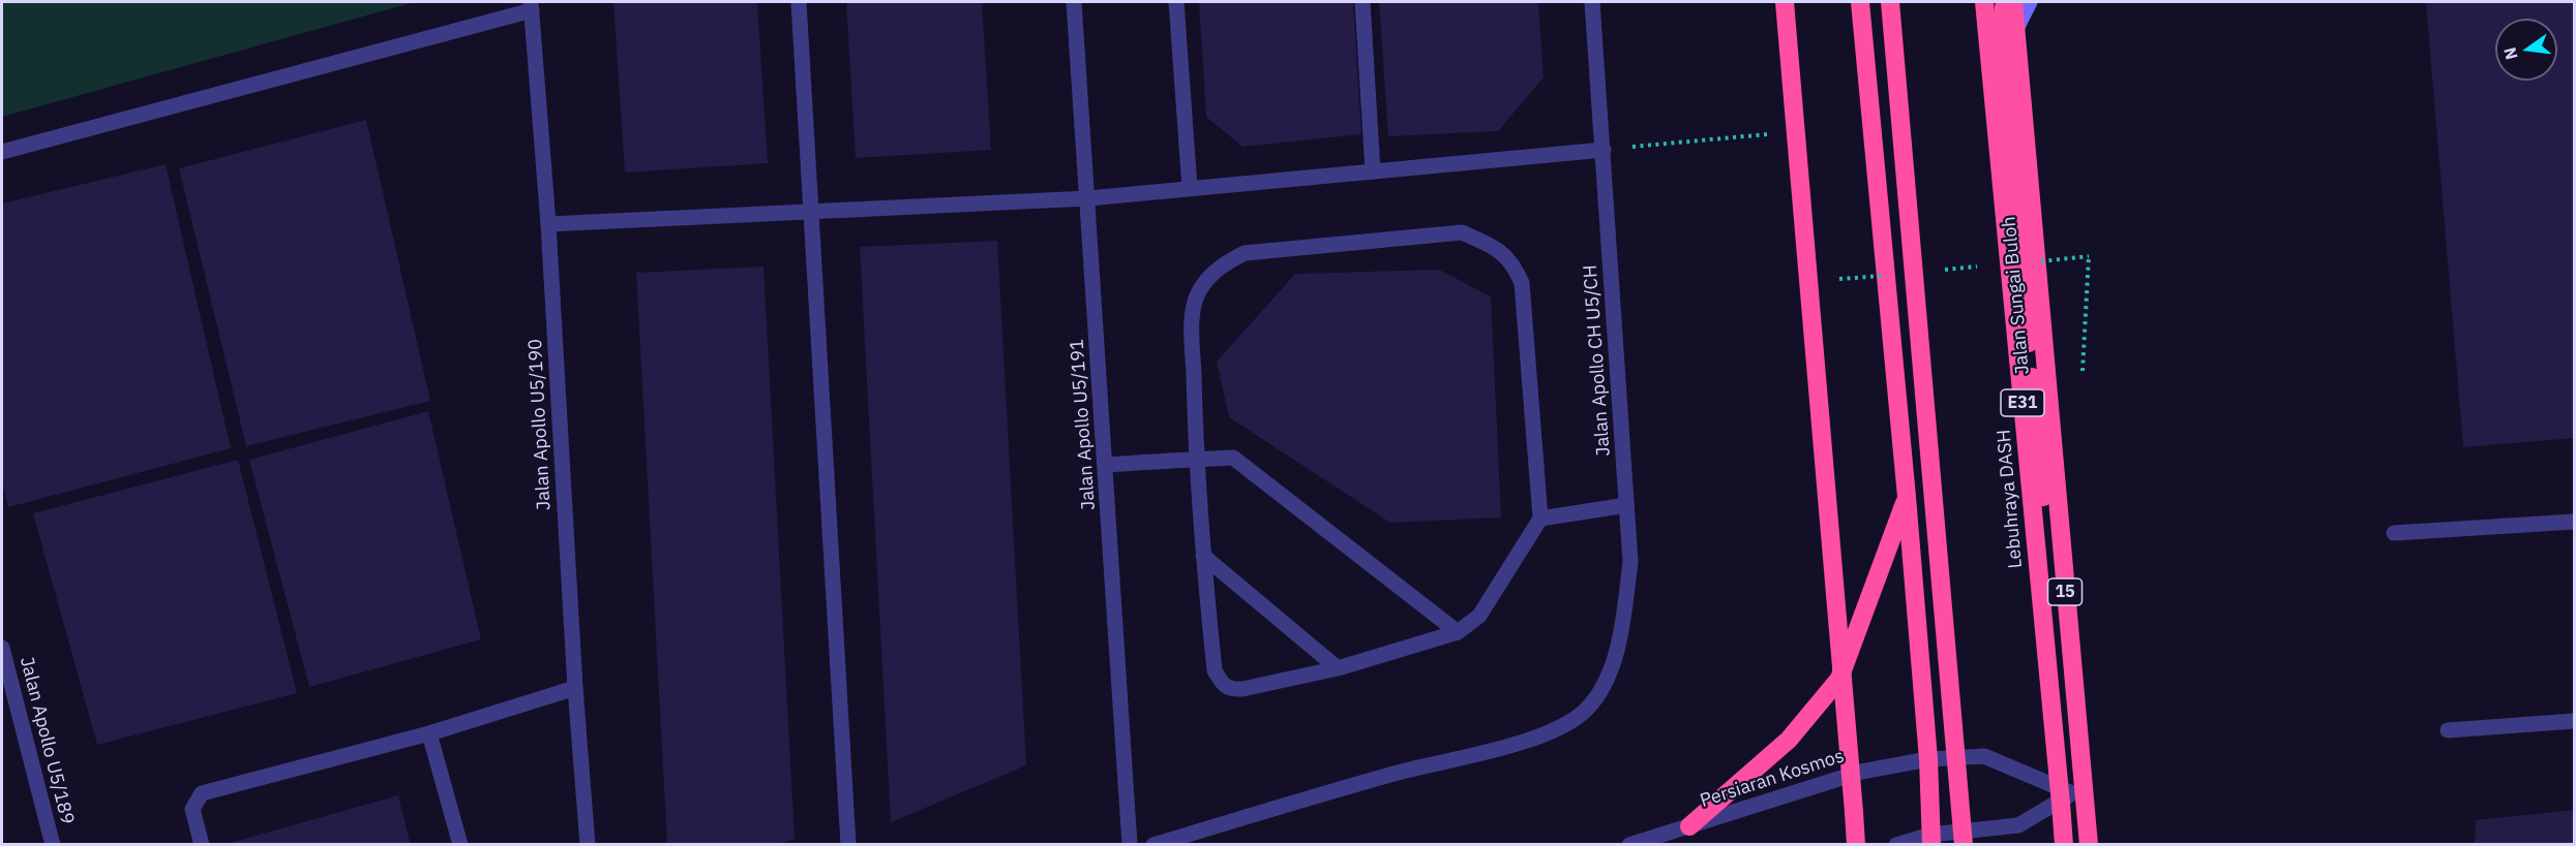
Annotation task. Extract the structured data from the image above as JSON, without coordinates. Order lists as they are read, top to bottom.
{
  "streets": {
    "highway": [
      "Jalan Sungai Buloh",
      "E31",
      "Lebuhraya DASH",
      "15"
    ],
    "street": [
      "Jalan Apollo CH U5/CH",
      "Jalan Apollo U5/190",
      "Jalan Apollo U5/191",
      "Jalan Apollo U5/189",
      "Persiaran Kosmos"
    ]
  },
  "north": "left"
}
